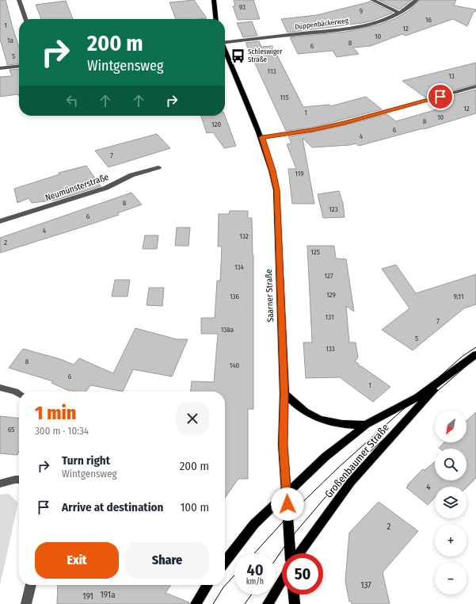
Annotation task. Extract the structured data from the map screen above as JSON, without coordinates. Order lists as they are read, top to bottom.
{
  "streets": {
    "main road": ["Saarner Straße", "Großenbaumer Straße"],
    "street": ["Düppenbäckerweg", "Neumünsterstraße"]
  },
  "crossings": [
    ["Saarner Straße", "Großenbaumer Straße"]
  ],
  "places": {
    "bus stop": ["Schleswiger Straße"]
  },
  "house_numbers": [
    "93",
    "9",
    "16",
    "1",
    "12",
    "10",
    "1a",
    "8",
    "6",
    "5",
    "113",
    "13",
    "115",
    "12",
    "1",
    "10",
    "8",
    "120",
    "6",
    "4",
    "7",
    "119",
    "8",
    "123",
    "6",
    "4",
    "132",
    "2",
    "125",
    "134",
    "127",
    "129",
    "136",
    "9;11",
    "131",
    "7",
    "138a",
    "5",
    "133",
    "8",
    "140",
    "6",
    "1",
    "65",
    "4",
    "2",
    "137",
    "191a",
    "191"
  ],
  "north": "bottom left",
  "page": {
    "turn": ["200 m", "Wintgensweg"],
    "heading": ["1 min", "300 m · 10:34"],
    "map_buttons": ["+", "−"],
    "list": [
      {
        "name": "Turn right",
        "note": "Wintgensweg",
        "value": "200 m"
      },
      {
        "name": "Arrive at destination",
        "value": "100 m"
      }
    ],
    "buttons": ["Exit", "Share"],
    "speed": "40 km/h",
    "limit": "50"
  }
}
